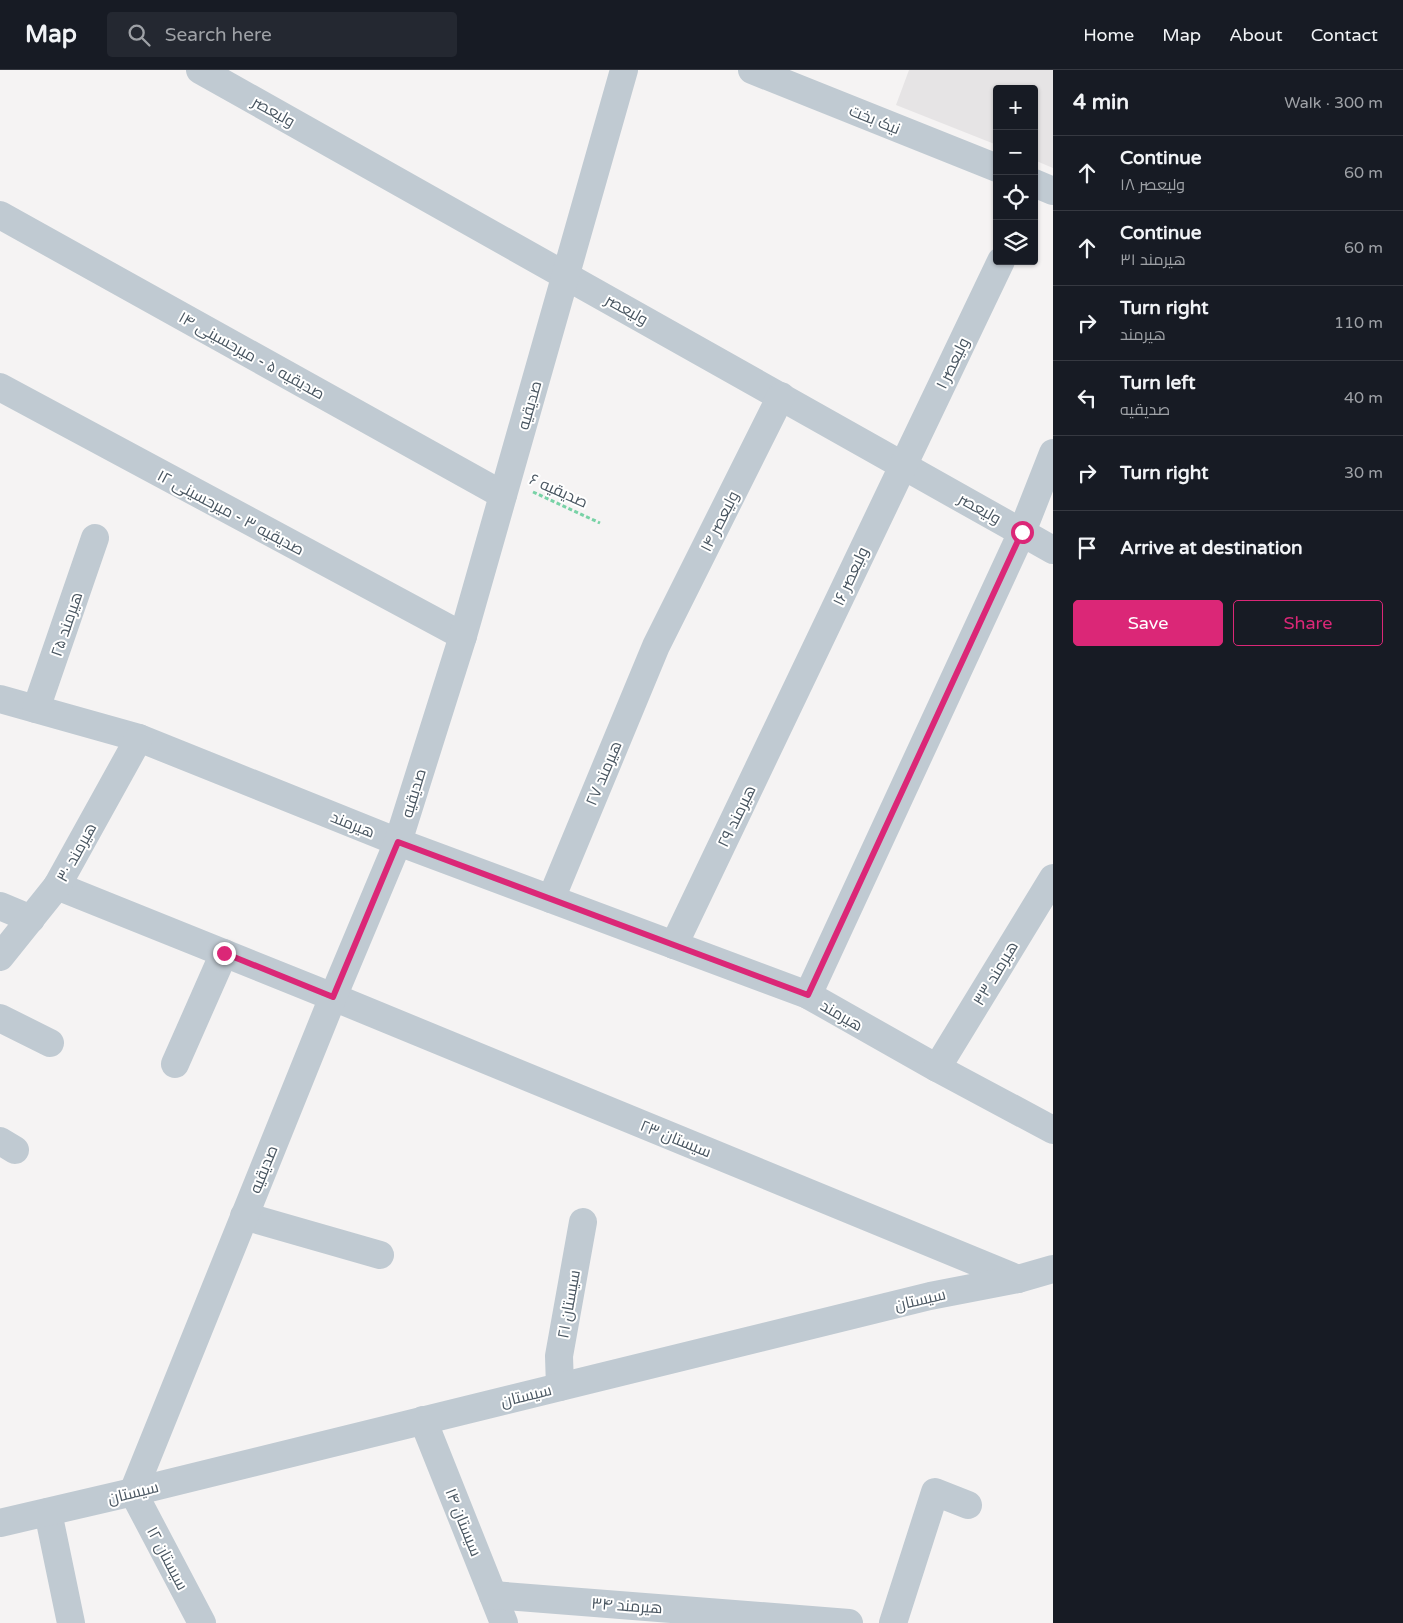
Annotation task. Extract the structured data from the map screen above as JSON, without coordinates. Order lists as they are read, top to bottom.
{
  "streets": {
    "street": [
      "ولیعصر",
      "نیک بخت",
      "صدیقیه ۵ - میرحسینی ۱۴",
      "ولیعصر ۱",
      "صدیقیه",
      "صدیقیه ۳ - میرحسینی ۱۲",
      "ولیعصر ۱۴",
      "ولیعصر ۱۶",
      "هیرمند ۲۵",
      "هیرمند ۲۷",
      "هیرمند ۲۹",
      "هیرمند",
      "هیرمند ۳۰",
      "هیرمند ۳۳",
      "سیستان ۲۳",
      "سیستان",
      "سیستان ۲۱",
      "سیستان ۱۴",
      "سیستان ۱۲",
      "هیرمند ۳۴"
    ],
    "path": ["صدیقیه ۶"]
  },
  "crossings": [
    ["ولیعصر", "ولیعصر ۱"],
    ["ولیعصر", "صدیقیه"],
    ["ولیعصر", "ولیعصر ۱۴"],
    ["ولیعصر", "ولیعصر ۱۶"],
    ["صدیقیه ۵ - میرحسینی ۱۴", "صدیقیه"],
    ["صدیقیه ۵ - میرحسینی ۱۴", "صدیقیه ۶"],
    ["ولیعصر ۱", "ولیعصر ۱۶"],
    ["صدیقیه", "صدیقیه ۶"],
    ["صدیقیه", "صدیقیه ۳ - میرحسینی ۱۲"],
    ["صدیقیه", "هیرمند"],
    ["صدیقیه", "سیستان ۲۳"],
    ["صدیقیه", "سیستان"],
    ["صدیقیه", "سیستان ۱۲"],
    ["ولیعصر ۱۴", "هیرمند ۲۷"],
    ["ولیعصر ۱۶", "هیرمند ۲۹"],
    ["هیرمند ۲۵", "هیرمند"],
    ["هیرمند ۲۷", "هیرمند"],
    ["هیرمند ۲۹", "هیرمند"],
    ["هیرمند", "هیرمند ۳۰"],
    ["هیرمند", "هیرمند ۳۳"],
    ["هیرمند ۳۰", "سیستان ۲۳"],
    ["سیستان ۲۳", "سیستان"],
    ["سیستان", "سیستان ۲۱"],
    ["سیستان", "سیستان ۱۴"],
    ["سیستان", "سیستان ۱۲"],
    ["سیستان ۱۴", "هیرمند ۳۴"]
  ],
  "page": {
    "header": "Map",
    "search": "Search here",
    "nav": [
      "Home",
      "Map",
      "About",
      "Contact"
    ],
    "heading": ["4 min", "Walk · 300 m"],
    "map_buttons": ["+", "−"],
    "list": [
      ["Continue", "ولیعصر ۱۸", "60 m"],
      ["Continue", "هیرمند ۳۱", "60 m"],
      ["Turn right", "هیرمند", "110 m"],
      ["Turn left", "صدیقیه", "40 m"],
      ["Turn right", "30 m"],
      "Arrive at destination"
    ],
    "buttons": ["Save", "Share"]
  }
}
